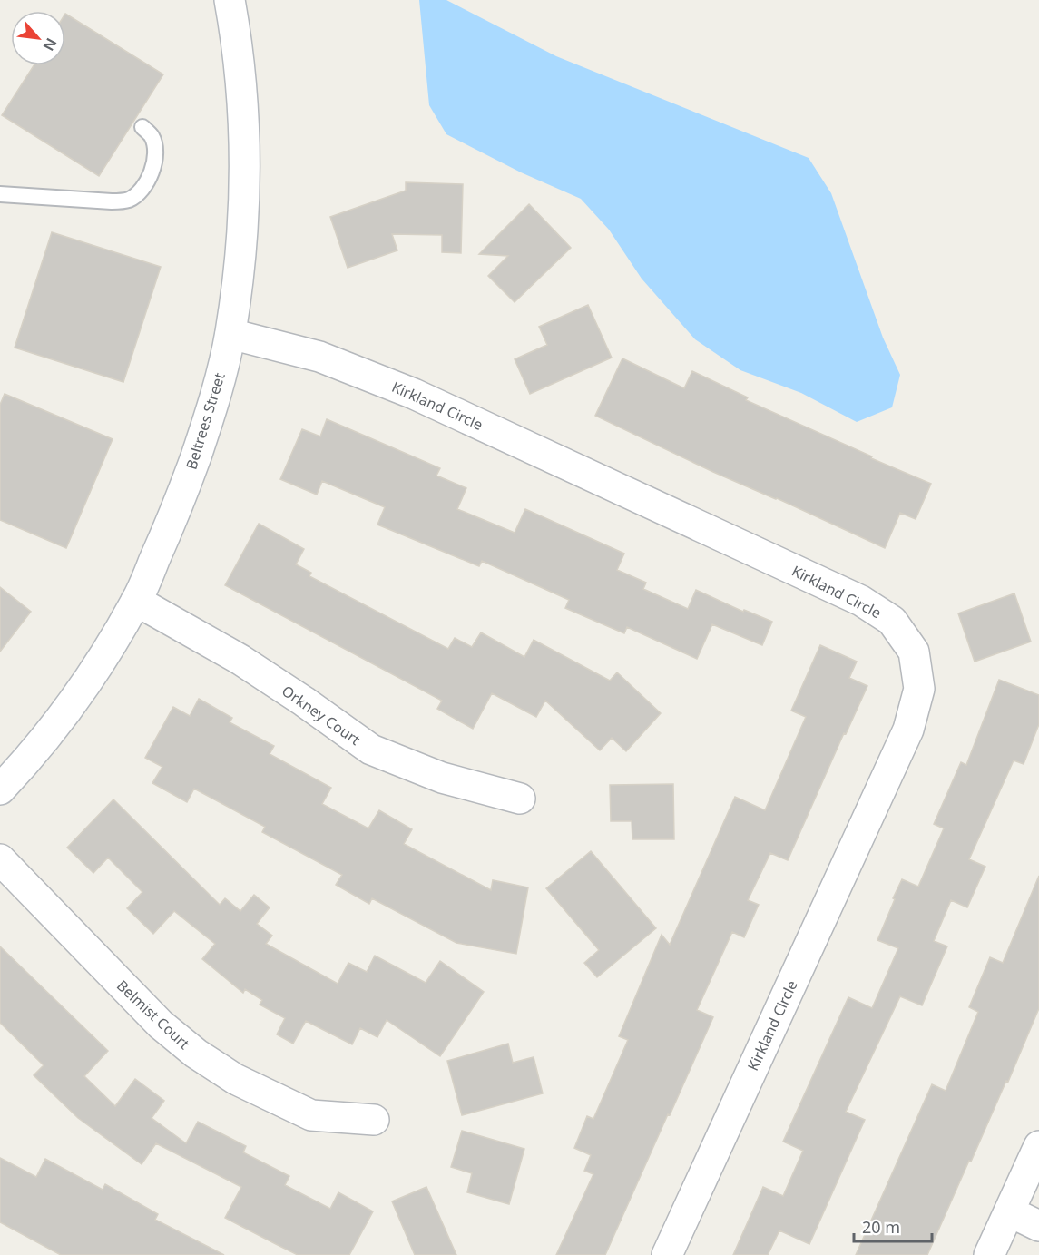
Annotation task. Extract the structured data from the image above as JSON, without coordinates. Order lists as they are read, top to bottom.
{
  "streets": {
    "street": [
      "Kirkland Circle",
      "Beltrees Street",
      "Orkney Court",
      "Belmist Court"
    ]
  },
  "crossings": [
    ["Kirkland Circle", "Beltrees Street"],
    ["Beltrees Street", "Orkney Court"]
  ],
  "scale_bar": "20 m",
  "north": "bottom right"
}
